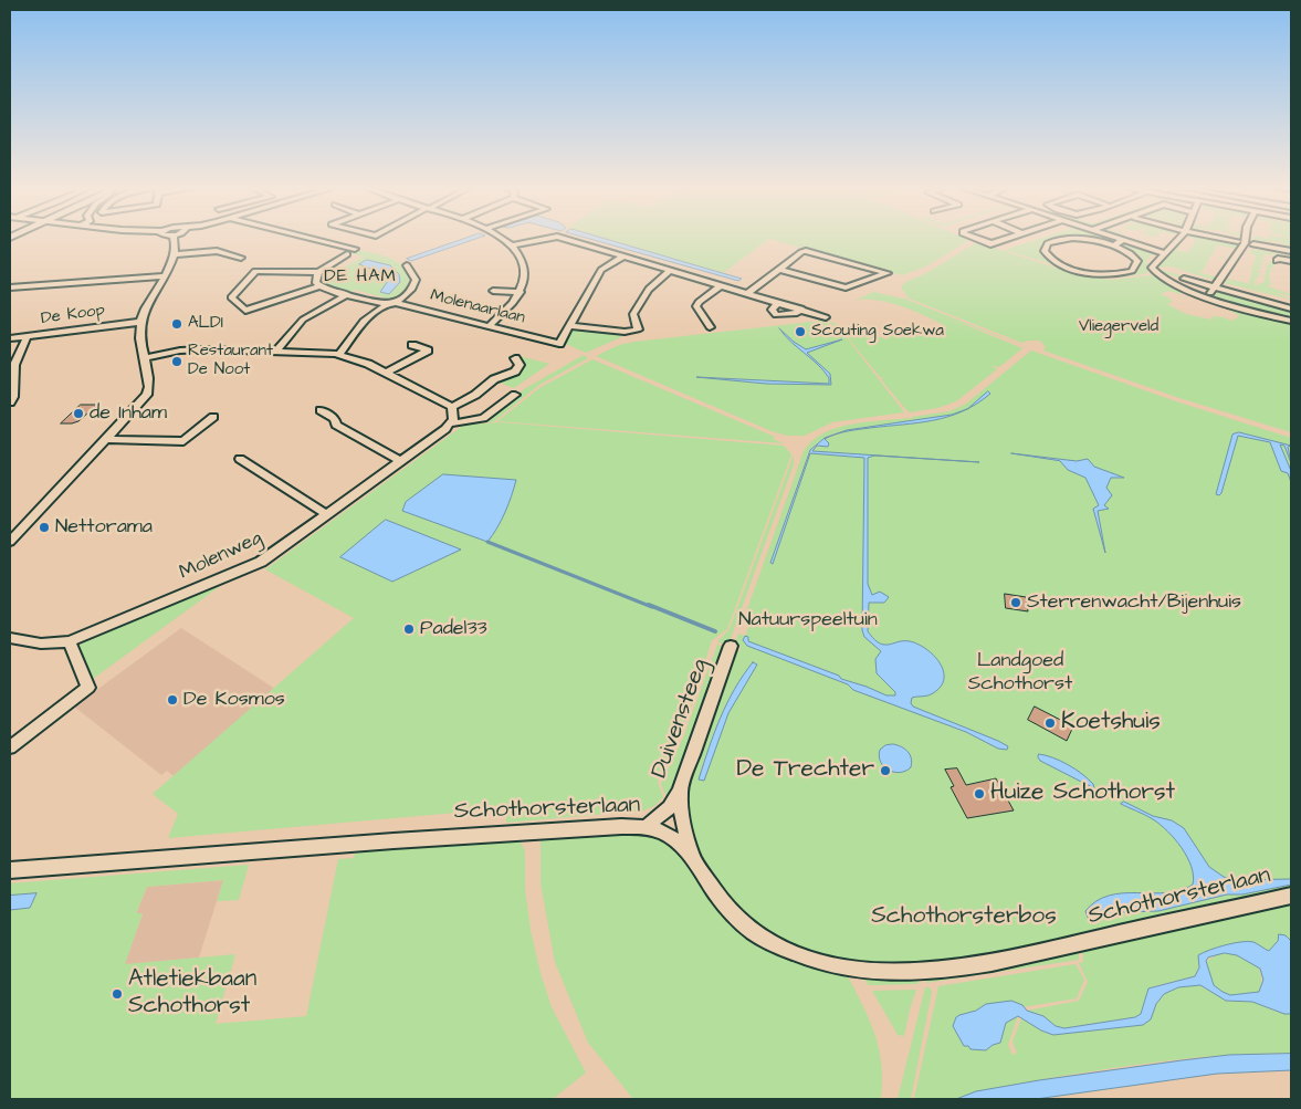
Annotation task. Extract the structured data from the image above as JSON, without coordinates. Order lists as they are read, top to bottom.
{
  "streets": {
    "street": [
      "Molenaarlaan",
      "De Koop",
      "Molenweg",
      "Duivensteeg",
      "Schothorsterlaan"
    ]
  },
  "crossings": [
    ["Duivensteeg", "Schothorsterlaan"]
  ],
  "districts": ["DE HAM"],
  "parks": [
    "Vliegerveld",
    "Natuurspeeltuin",
    "Landgoed Schothorst",
    "Schothorsterbos"
  ],
  "places": [
    "ALDI",
    "Scouting Soekwa",
    "Restaurant De Noot",
    "de Inham",
    "Nettorama",
    "Sterrenwacht/Bijenhuis",
    "Padel33",
    "De Kosmos",
    "Koetshuis",
    "De Trechter",
    "Huize Schothorst",
    "Atletiekbaan Schothorst"
  ]
}
